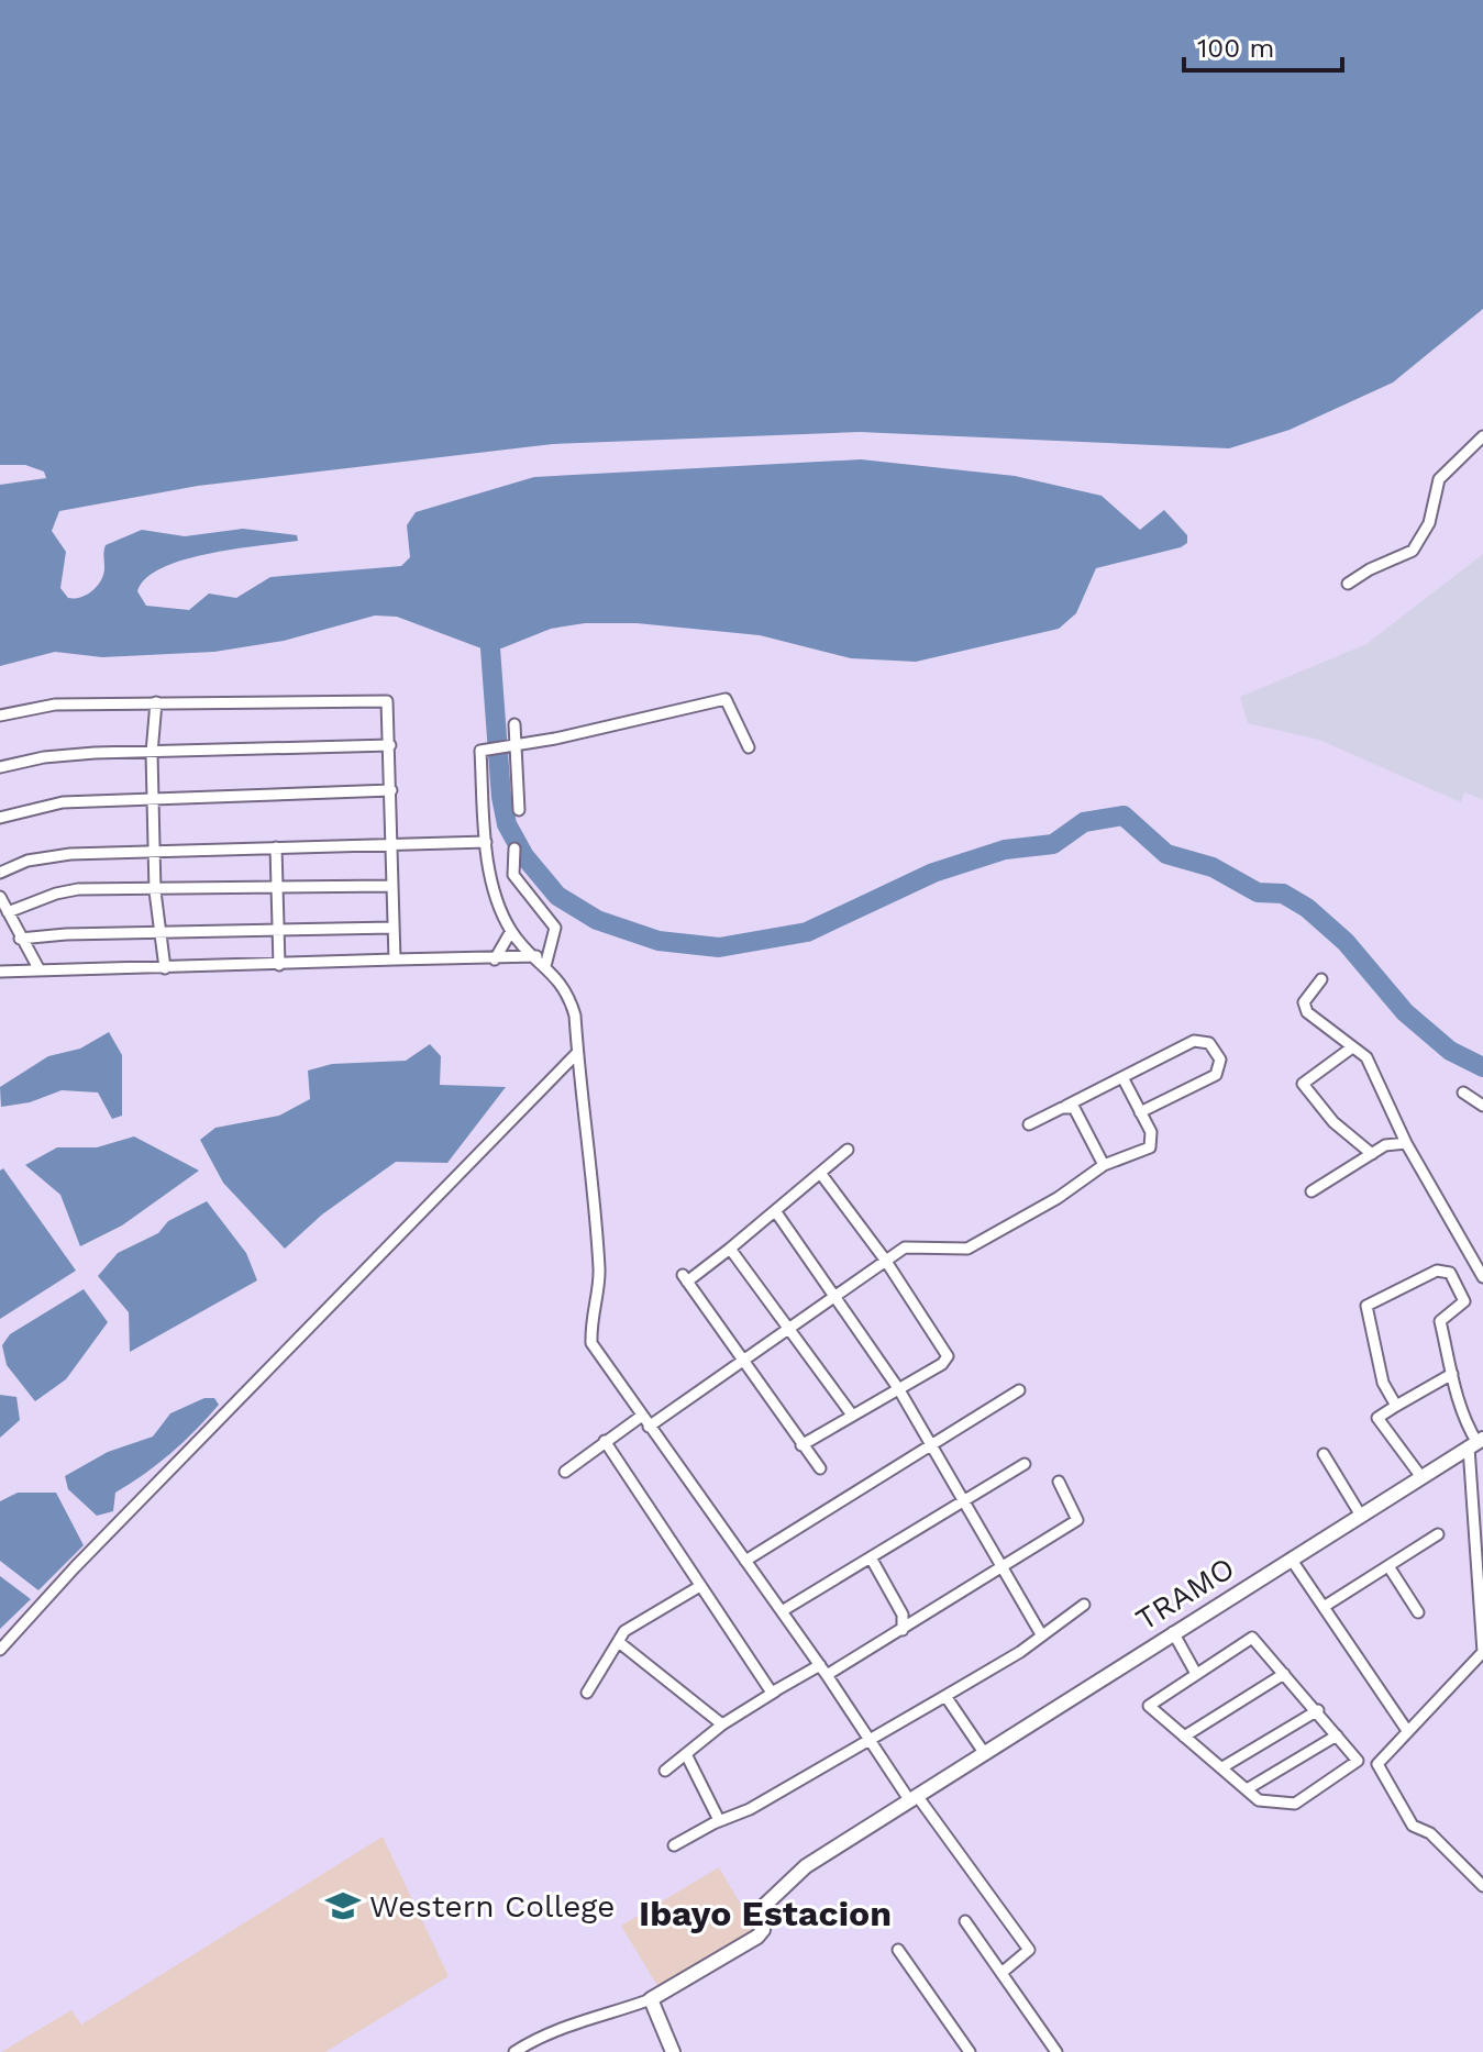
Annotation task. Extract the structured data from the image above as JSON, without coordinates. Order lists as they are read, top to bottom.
{
  "streets": {
    "street": ["TRAMO"]
  },
  "districts": ["Ibayo Estacion"],
  "places": {
    "school or university": ["Western College"]
  },
  "scale_bar": "100 m"
}
